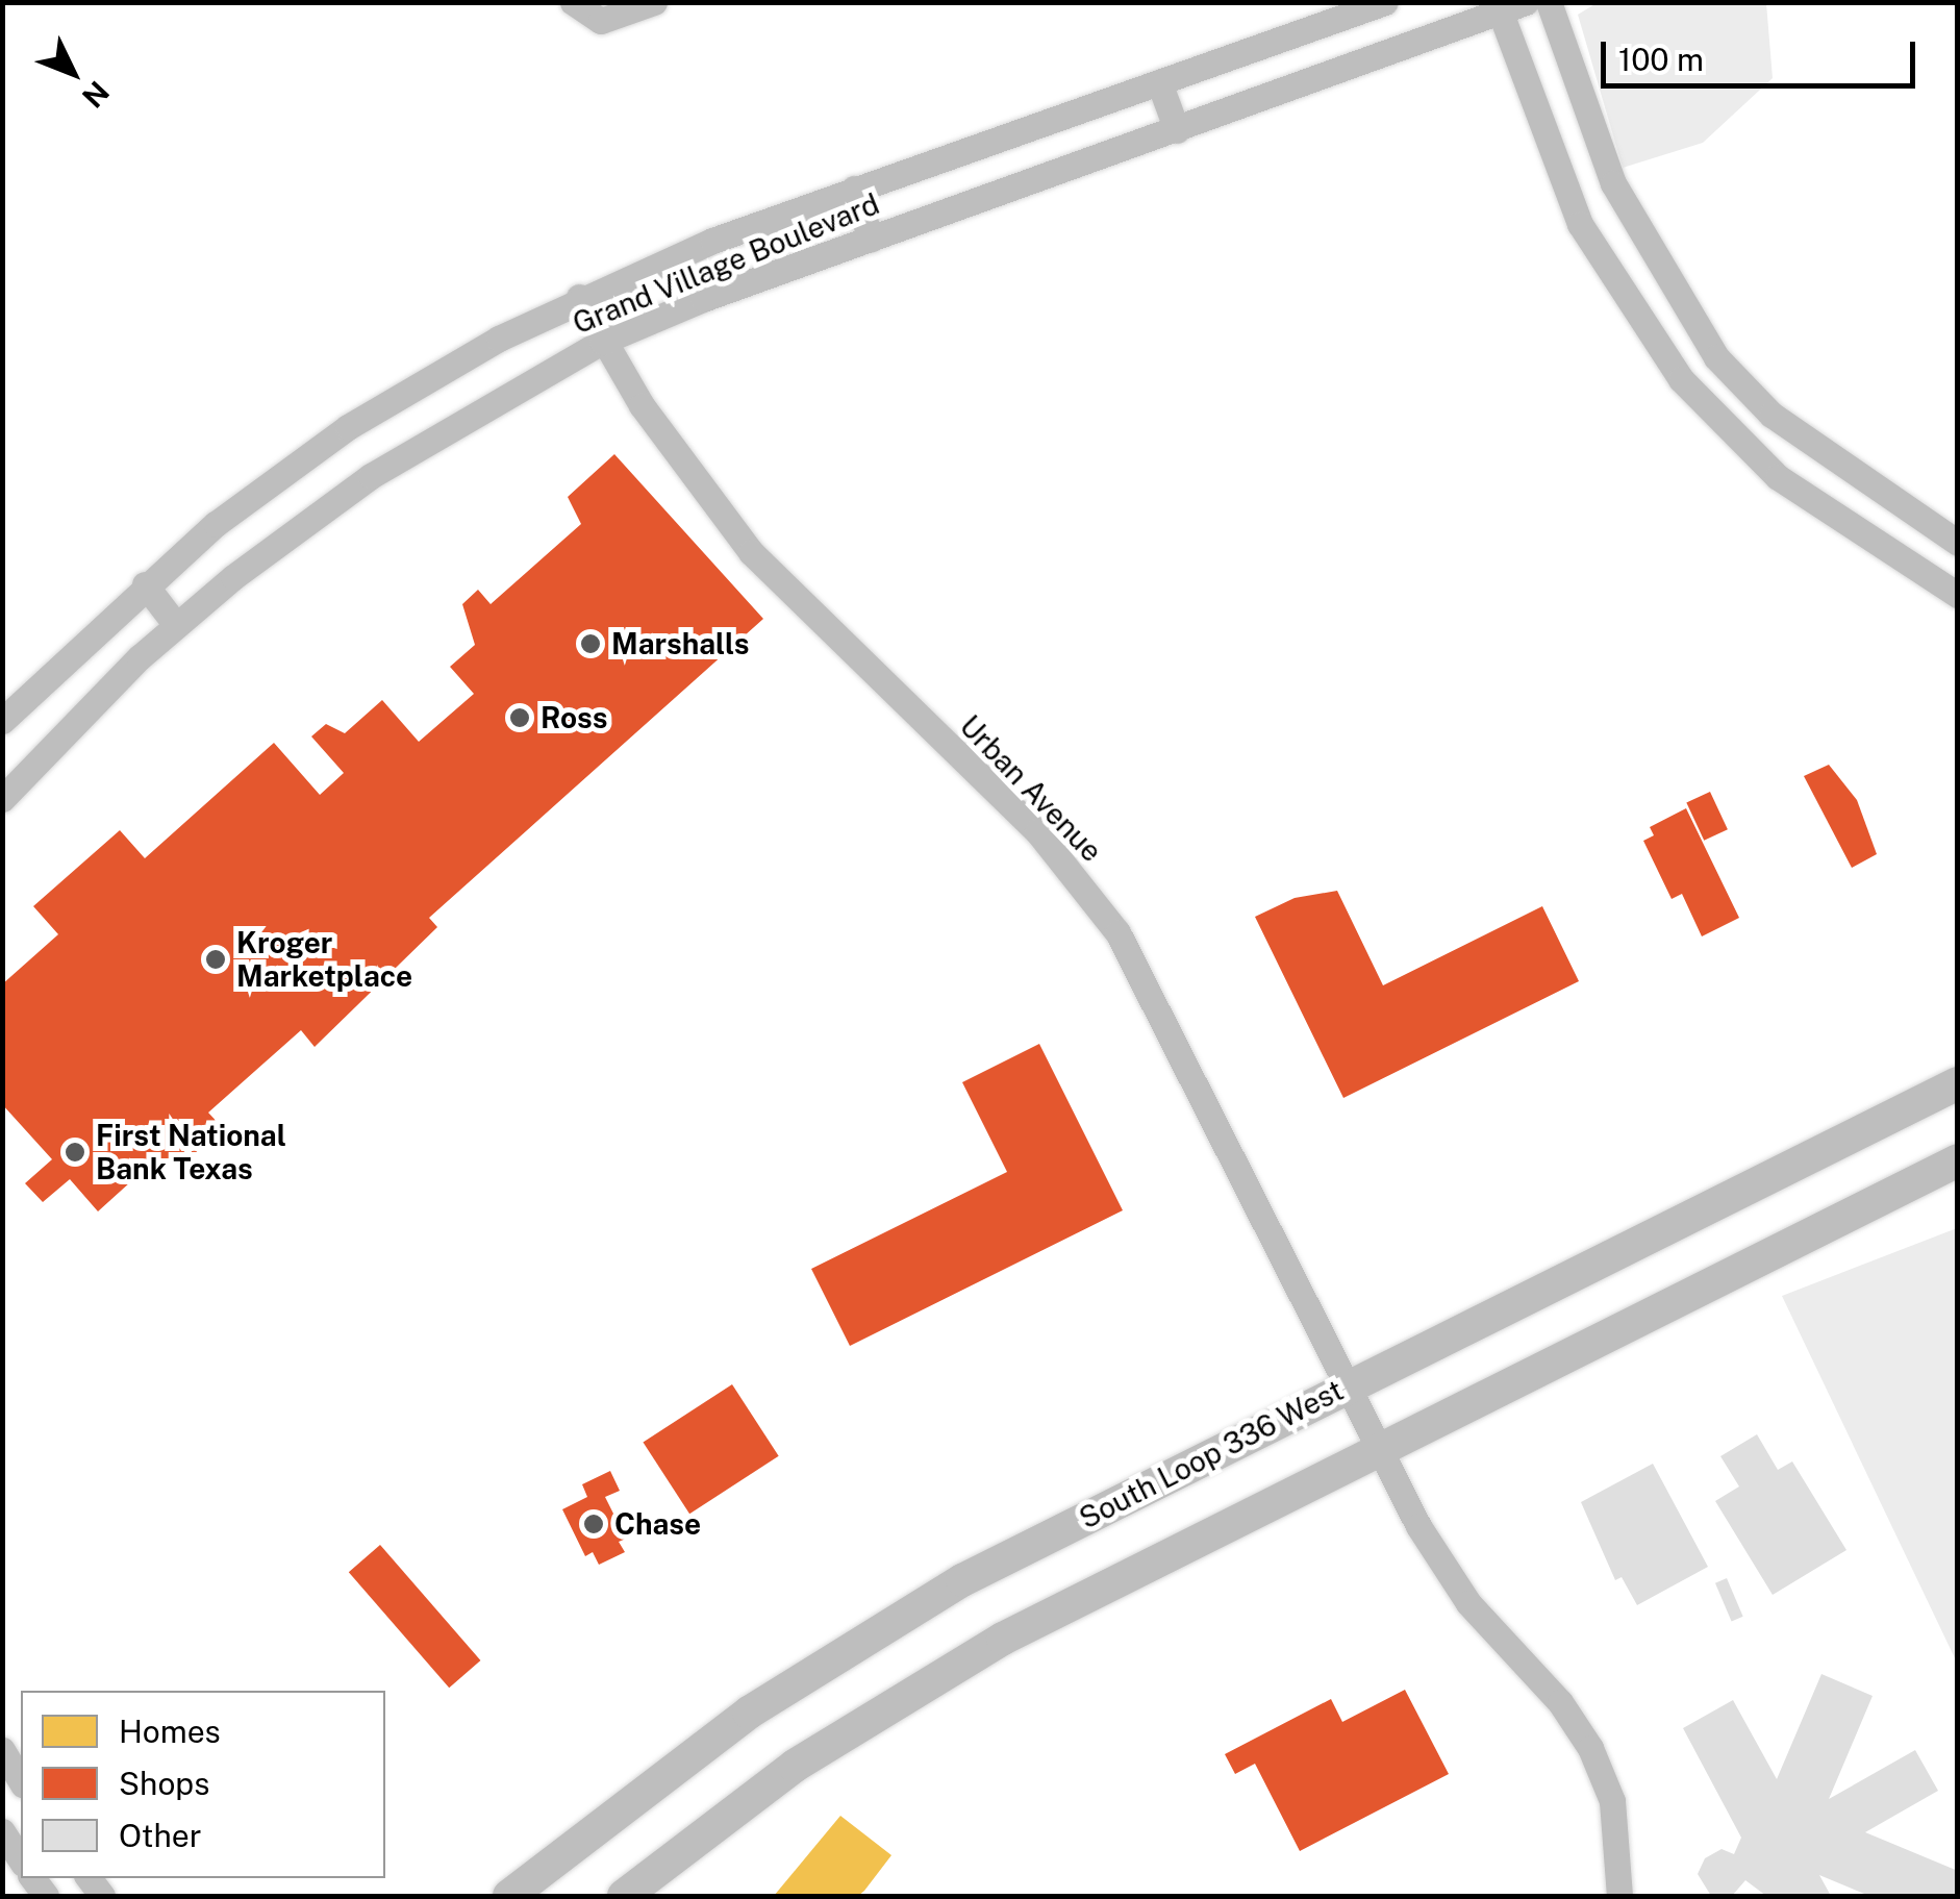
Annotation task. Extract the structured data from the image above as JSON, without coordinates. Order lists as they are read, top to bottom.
{
  "streets": {
    "main road": ["South Loop 336 West"],
    "street": ["Grand Village Boulevard", "Urban Avenue"]
  },
  "crossings": [
    ["Grand Village Boulevard", "Urban Avenue"],
    ["Urban Avenue", "South Loop 336 West"]
  ],
  "places": [
    "Marshalls",
    "Ross",
    "Kroger Marketplace",
    "First National Bank Texas",
    "Chase"
  ],
  "legend": ["Homes", "Shops", "Other"],
  "scale_bar": "100 m",
  "north": "bottom right"
}
